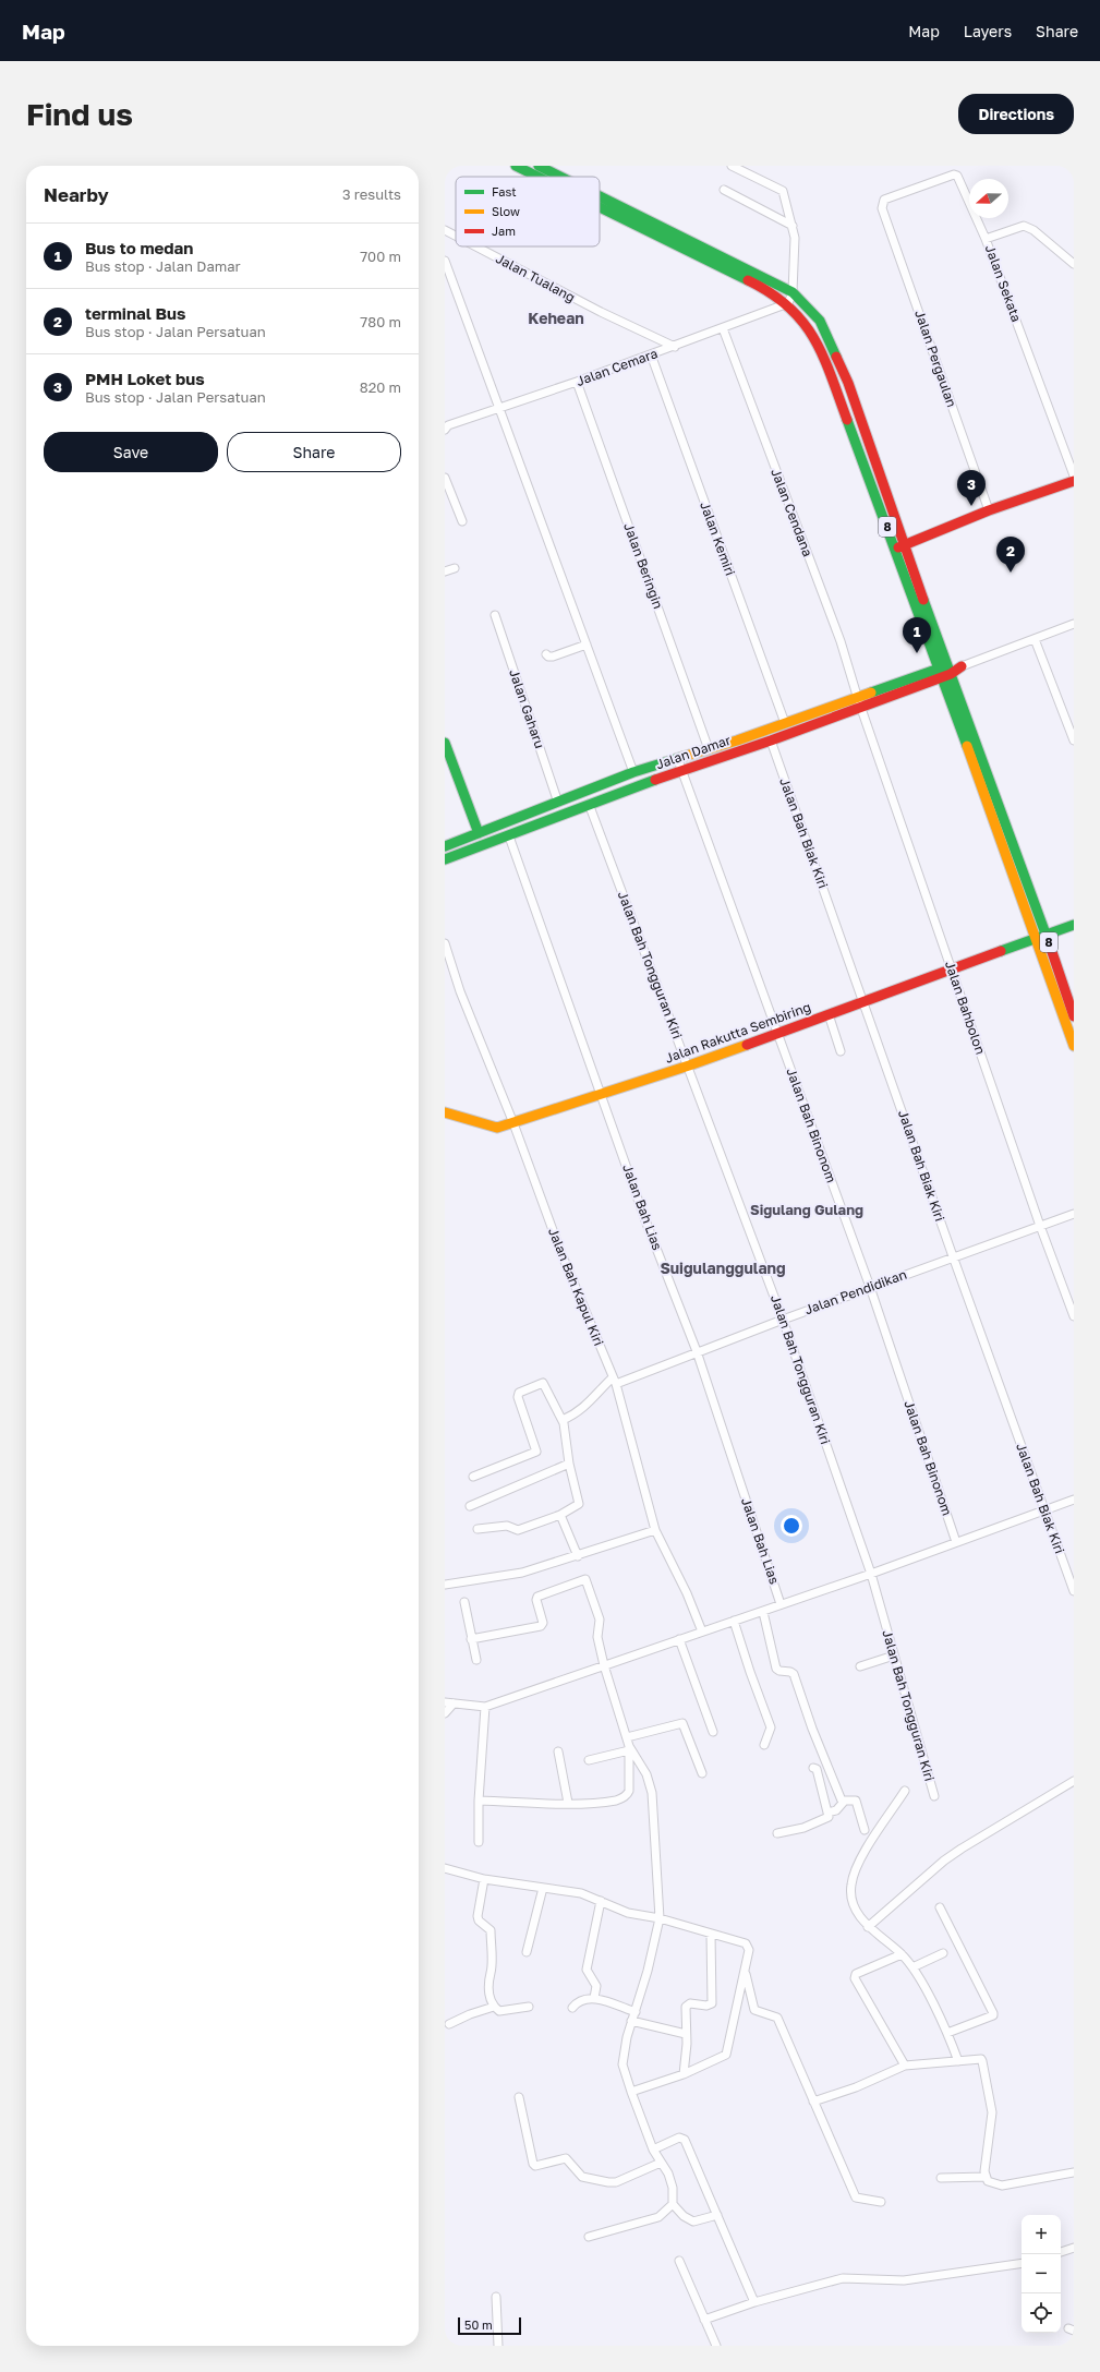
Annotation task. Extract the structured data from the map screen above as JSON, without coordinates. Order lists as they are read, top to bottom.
{
  "streets": {
    "main road": ["8", "Jalan Damar", "Jalan Rakutta Sembiring"],
    "street": [
      "Jalan Tualang",
      "Jalan Sekata",
      "Jalan Pergaulan",
      "Jalan Cemara",
      "Jalan Cendana",
      "Jalan Kemiri",
      "Jalan Beringin",
      "Jalan Gaharu",
      "Jalan Bah Biak Kiri",
      "Jalan Bah Tongguran Kiri",
      "Jalan Bahbolon",
      "Jalan Bah Binonom",
      "Jalan Bah Lias",
      "Jalan Bah Kapul Kiri",
      "Jalan Pendidikan"
    ]
  },
  "crossings": [
    ["Jalan Tualang", "Jalan Cemara"],
    ["Jalan Sekata", "Jalan Pergaulan"],
    ["Jalan Cemara", "Jalan Cendana"],
    ["Jalan Cemara", "8"],
    ["Jalan Cemara", "Jalan Kemiri"],
    ["Jalan Cemara", "Jalan Beringin"],
    ["Jalan Cendana", "Jalan Damar"],
    ["Jalan Cendana", "Jalan Bahbolon"],
    ["8", "Jalan Damar"],
    ["8", "Jalan Rakutta Sembiring"],
    ["Jalan Kemiri", "Jalan Damar"],
    ["Jalan Beringin", "Jalan Damar"],
    ["Jalan Gaharu", "Jalan Damar"],
    ["Jalan Damar", "Jalan Bah Biak Kiri"],
    ["Jalan Damar", "Jalan Bah Tongguran Kiri"],
    ["Jalan Damar", "Jalan Bahbolon"],
    ["Jalan Damar", "Jalan Bah Binonom"],
    ["Jalan Damar", "Jalan Bah Lias"],
    ["Jalan Bah Biak Kiri", "Jalan Rakutta Sembiring"],
    ["Jalan Bah Biak Kiri", "Jalan Pendidikan"],
    ["Jalan Bah Tongguran Kiri", "Jalan Rakutta Sembiring"],
    ["Jalan Bah Tongguran Kiri", "Jalan Pendidikan"],
    ["Jalan Bahbolon", "Jalan Rakutta Sembiring"],
    ["Jalan Bahbolon", "Jalan Pendidikan"],
    ["Jalan Rakutta Sembiring", "Jalan Bah Binonom"],
    ["Jalan Rakutta Sembiring", "Jalan Bah Lias"],
    ["Jalan Rakutta Sembiring", "Jalan Bah Kapul Kiri"],
    ["Jalan Bah Binonom", "Jalan Pendidikan"],
    ["Jalan Bah Lias", "Jalan Pendidikan"],
    ["Jalan Bah Kapul Kiri", "Jalan Pendidikan"]
  ],
  "districts": ["Kehean", "Sigulang Gulang", "Suigulanggulang"],
  "legend": ["Fast", "Slow", "Jam"],
  "scale_bar": "50 m",
  "north": "left",
  "page": {
    "header": "Map",
    "nav": ["Map", "Layers", "Share"],
    "buttons": [
      "Directions",
      ["Save", "Share"]
    ],
    "title": "Find us",
    "heading": ["Nearby", "3 results"],
    "list": [
      {
        "mark": "1",
        "name": "Bus to medan",
        "note": "Bus stop · Jalan Damar",
        "value": "700 m"
      },
      {
        "mark": "2",
        "name": "terminal Bus",
        "note": "Bus stop · Jalan Persatuan",
        "value": "780 m"
      },
      {
        "mark": "3",
        "name": "PMH Loket bus",
        "note": "Bus stop · Jalan Persatuan",
        "value": "820 m"
      }
    ],
    "pins": ["3", "2", "1"],
    "map_buttons": ["+", "−"],
    "scale": "50 m"
  }
}
